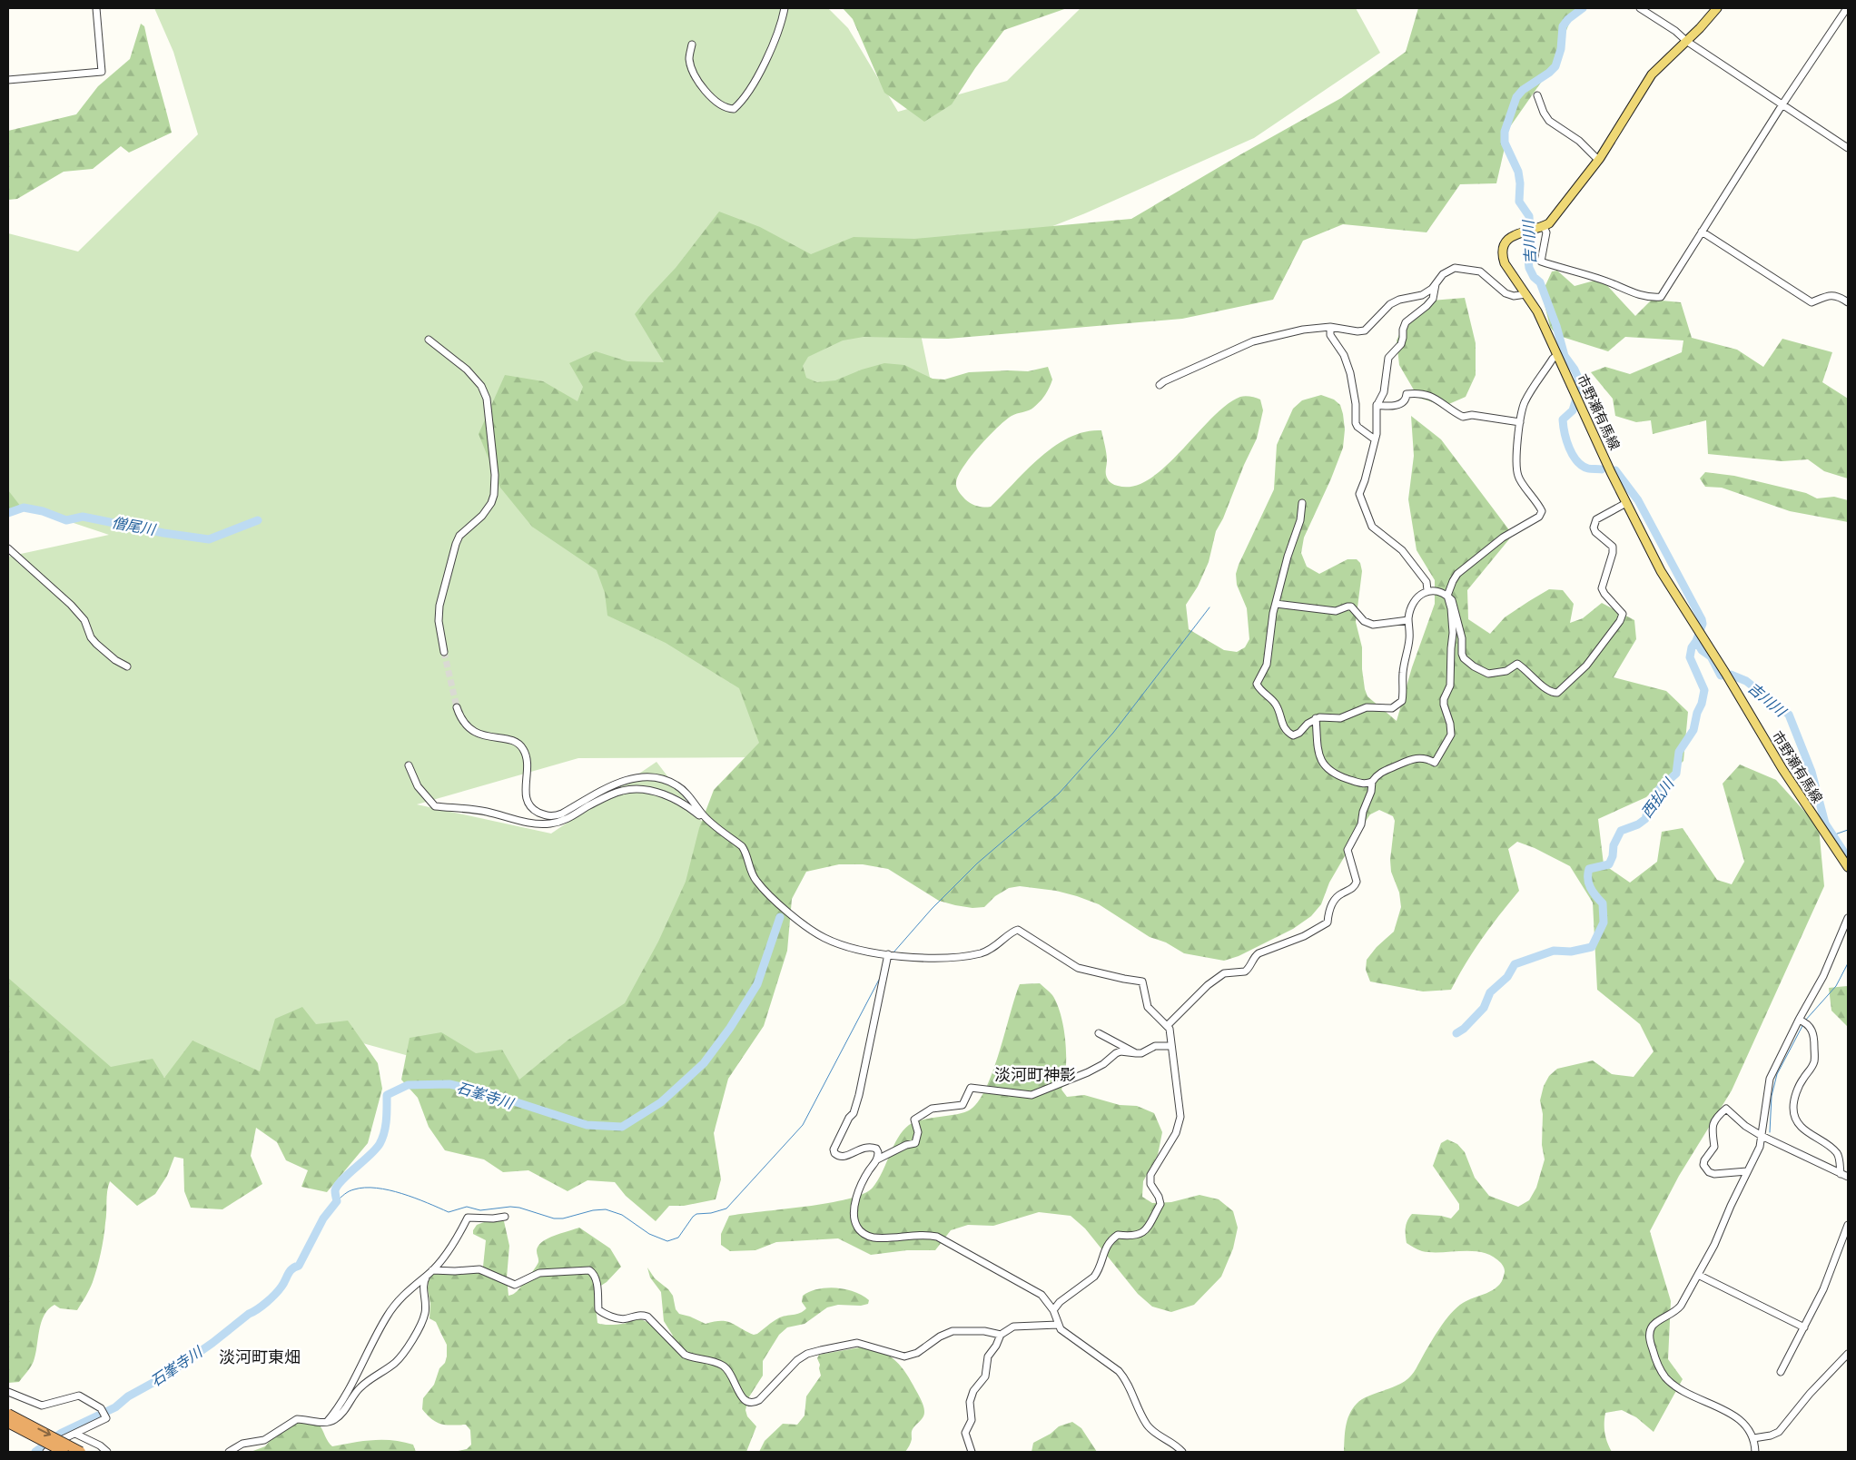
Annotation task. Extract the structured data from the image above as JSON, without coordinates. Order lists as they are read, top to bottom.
{
  "streets": {
    "main road": ["市野瀬有馬線"]
  },
  "districts": ["淡河町神影", "淡河町東畑"],
  "water": [
    "吉川川",
    "僧尾川",
    "西払川",
    "石峯寺川"
  ]
}
